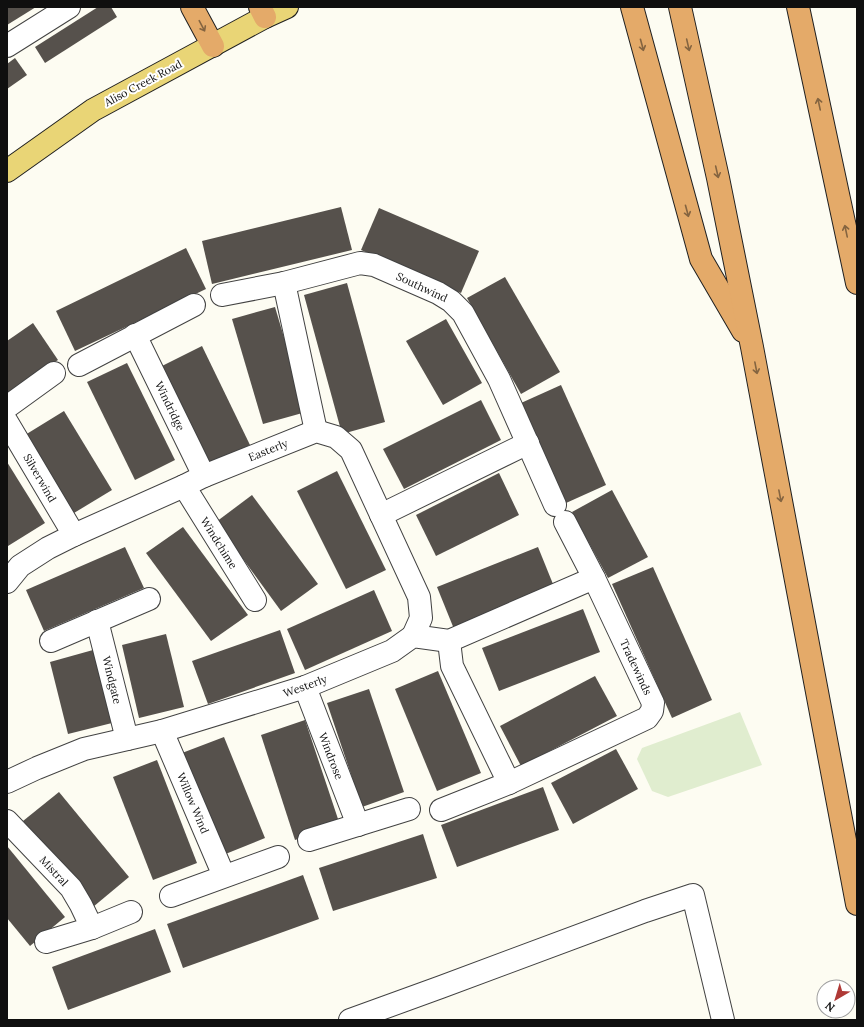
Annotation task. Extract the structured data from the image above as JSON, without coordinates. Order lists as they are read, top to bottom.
{
  "streets": {
    "main road": ["Aliso Creek Road"],
    "street": [
      "Southwind",
      "Windridge",
      "Easterly",
      "Silverwind",
      "Windchime",
      "Tradewinds",
      "Windgate",
      "Westerly",
      "Windrose",
      "Willow Wind",
      "Mistral"
    ]
  },
  "crossings": [
    ["Southwind", "Tradewinds"],
    ["Windridge", "Easterly"],
    ["Easterly", "Silverwind"],
    ["Easterly", "Windchime"],
    ["Windgate", "Westerly"],
    ["Westerly", "Windrose"],
    ["Westerly", "Willow Wind"]
  ],
  "north": "bottom left"
}
